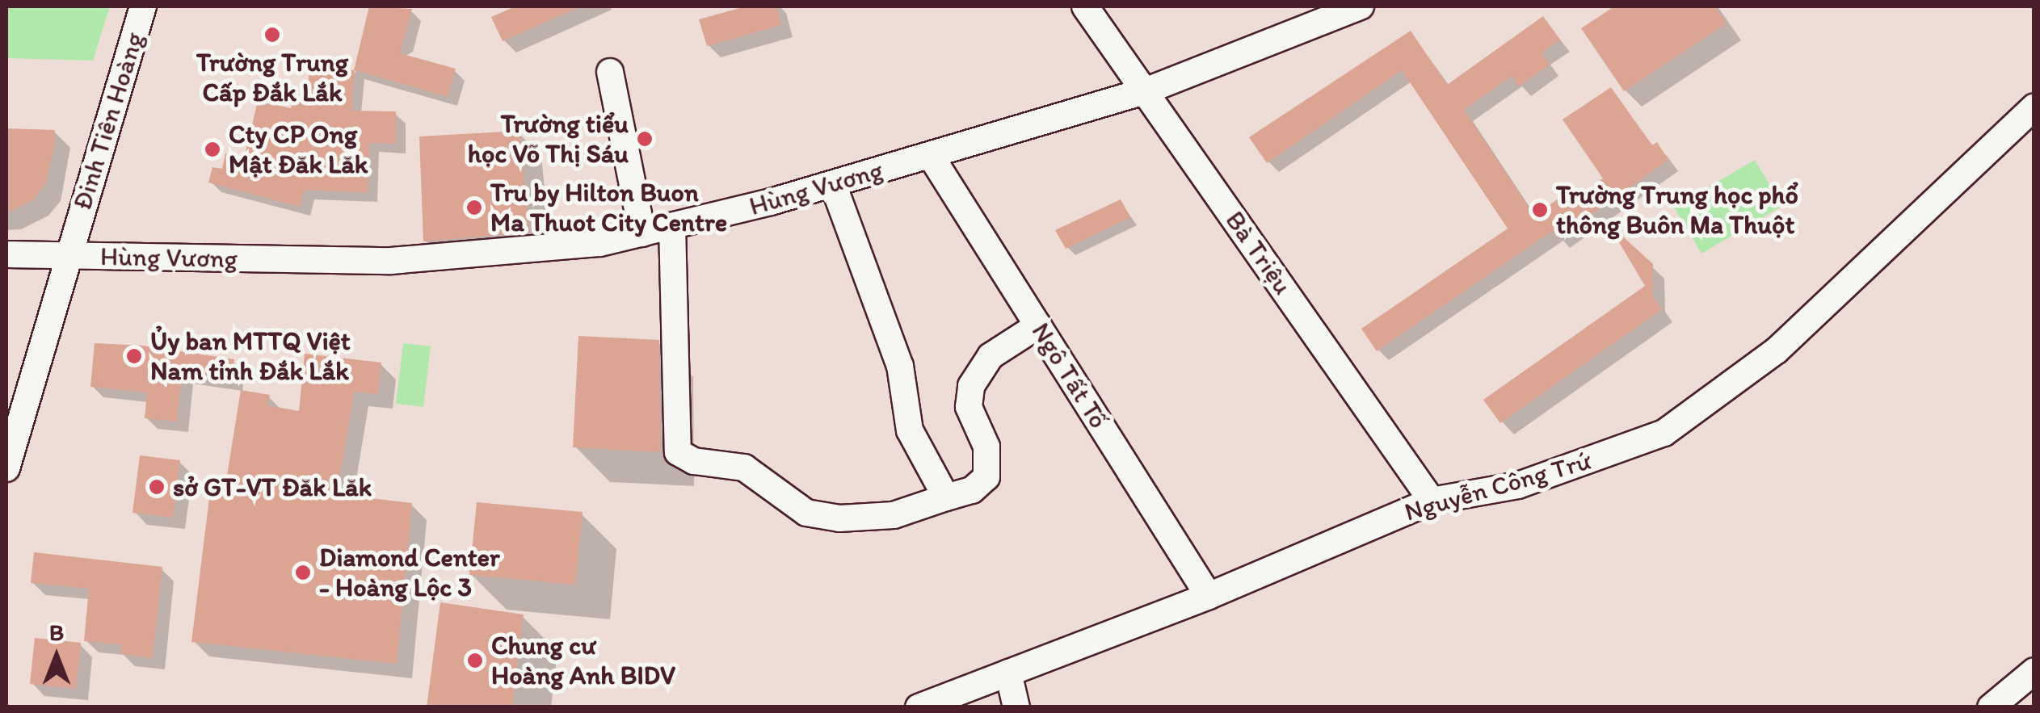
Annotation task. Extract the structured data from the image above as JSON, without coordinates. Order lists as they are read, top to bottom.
{
  "streets": {
    "street": [
      "Đinh Tiên Hoàng",
      "Hùng Vương",
      "Bà Triệu",
      "Ngô Tất Tố",
      "Nguyễn Công Trứ"
    ]
  },
  "crossings": [
    ["Đinh Tiên Hoàng", "Hùng Vương"],
    ["Hùng Vương", "Bà Triệu"],
    ["Hùng Vương", "Ngô Tất Tố"],
    ["Bà Triệu", "Nguyễn Công Trứ"],
    ["Ngô Tất Tố", "Nguyễn Công Trứ"]
  ],
  "places": [
    "Trường Trung Cấp Đắk Lắk",
    "Trường tiểu học Võ Thị Sáu",
    "Cty CP Ong Mật Đăk Lăk",
    "Tru by Hilton Buon Ma Thuot City Centre",
    "Trường Trung học phổ thông Buôn Ma Thuột",
    "Ủy ban MTTQ Việt Nam tỉnh Đắk Lắk",
    "sở GT-VT Đăk Lăk",
    "Diamond Center - Hoàng Lộc 3",
    "Chung cư Hoàng Anh BIDV"
  ],
  "north": "top"
}
